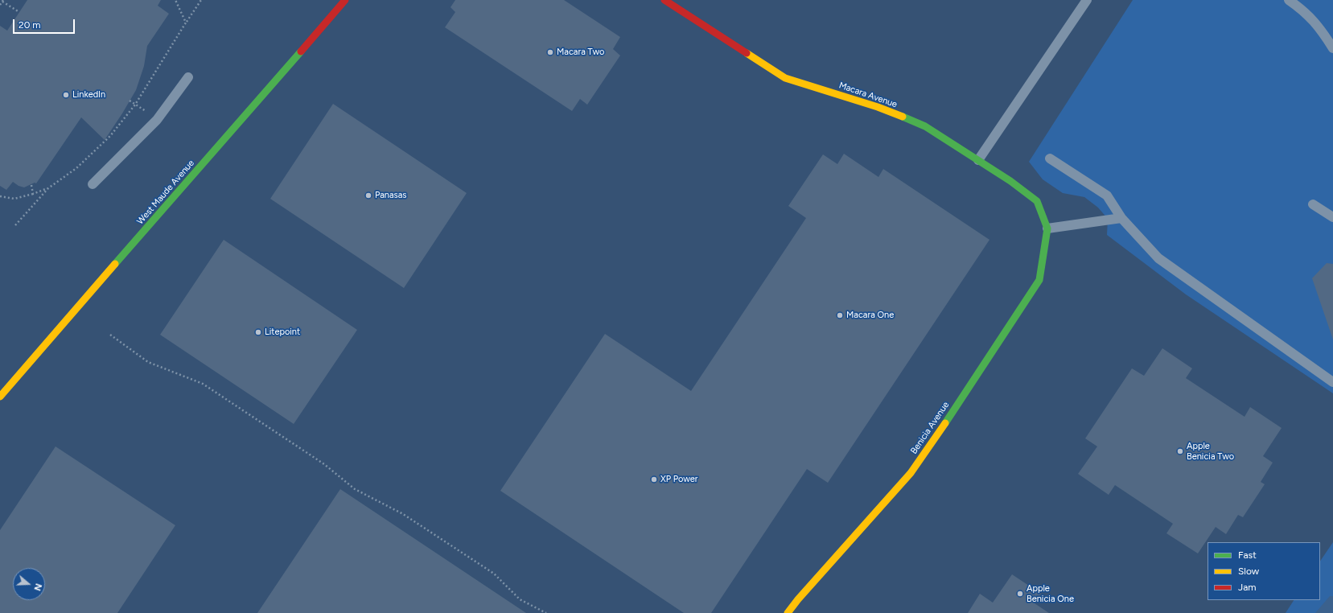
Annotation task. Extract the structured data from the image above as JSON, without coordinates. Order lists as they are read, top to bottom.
{
  "streets": {
    "street": ["Macara Avenue", "West Maude Avenue", "Benicia Avenue"]
  },
  "crossings": [
    ["Macara Avenue", "Benicia Avenue"]
  ],
  "places": [
    "Macara Two",
    "LinkedIn",
    "Panasas",
    "Macara One",
    "Litepoint",
    "Apple Benicia Two",
    "XP Power",
    "Apple Benicia One"
  ],
  "legend": ["Fast", "Slow", "Jam"],
  "scale_bar": "20 m",
  "north": "right"
}
